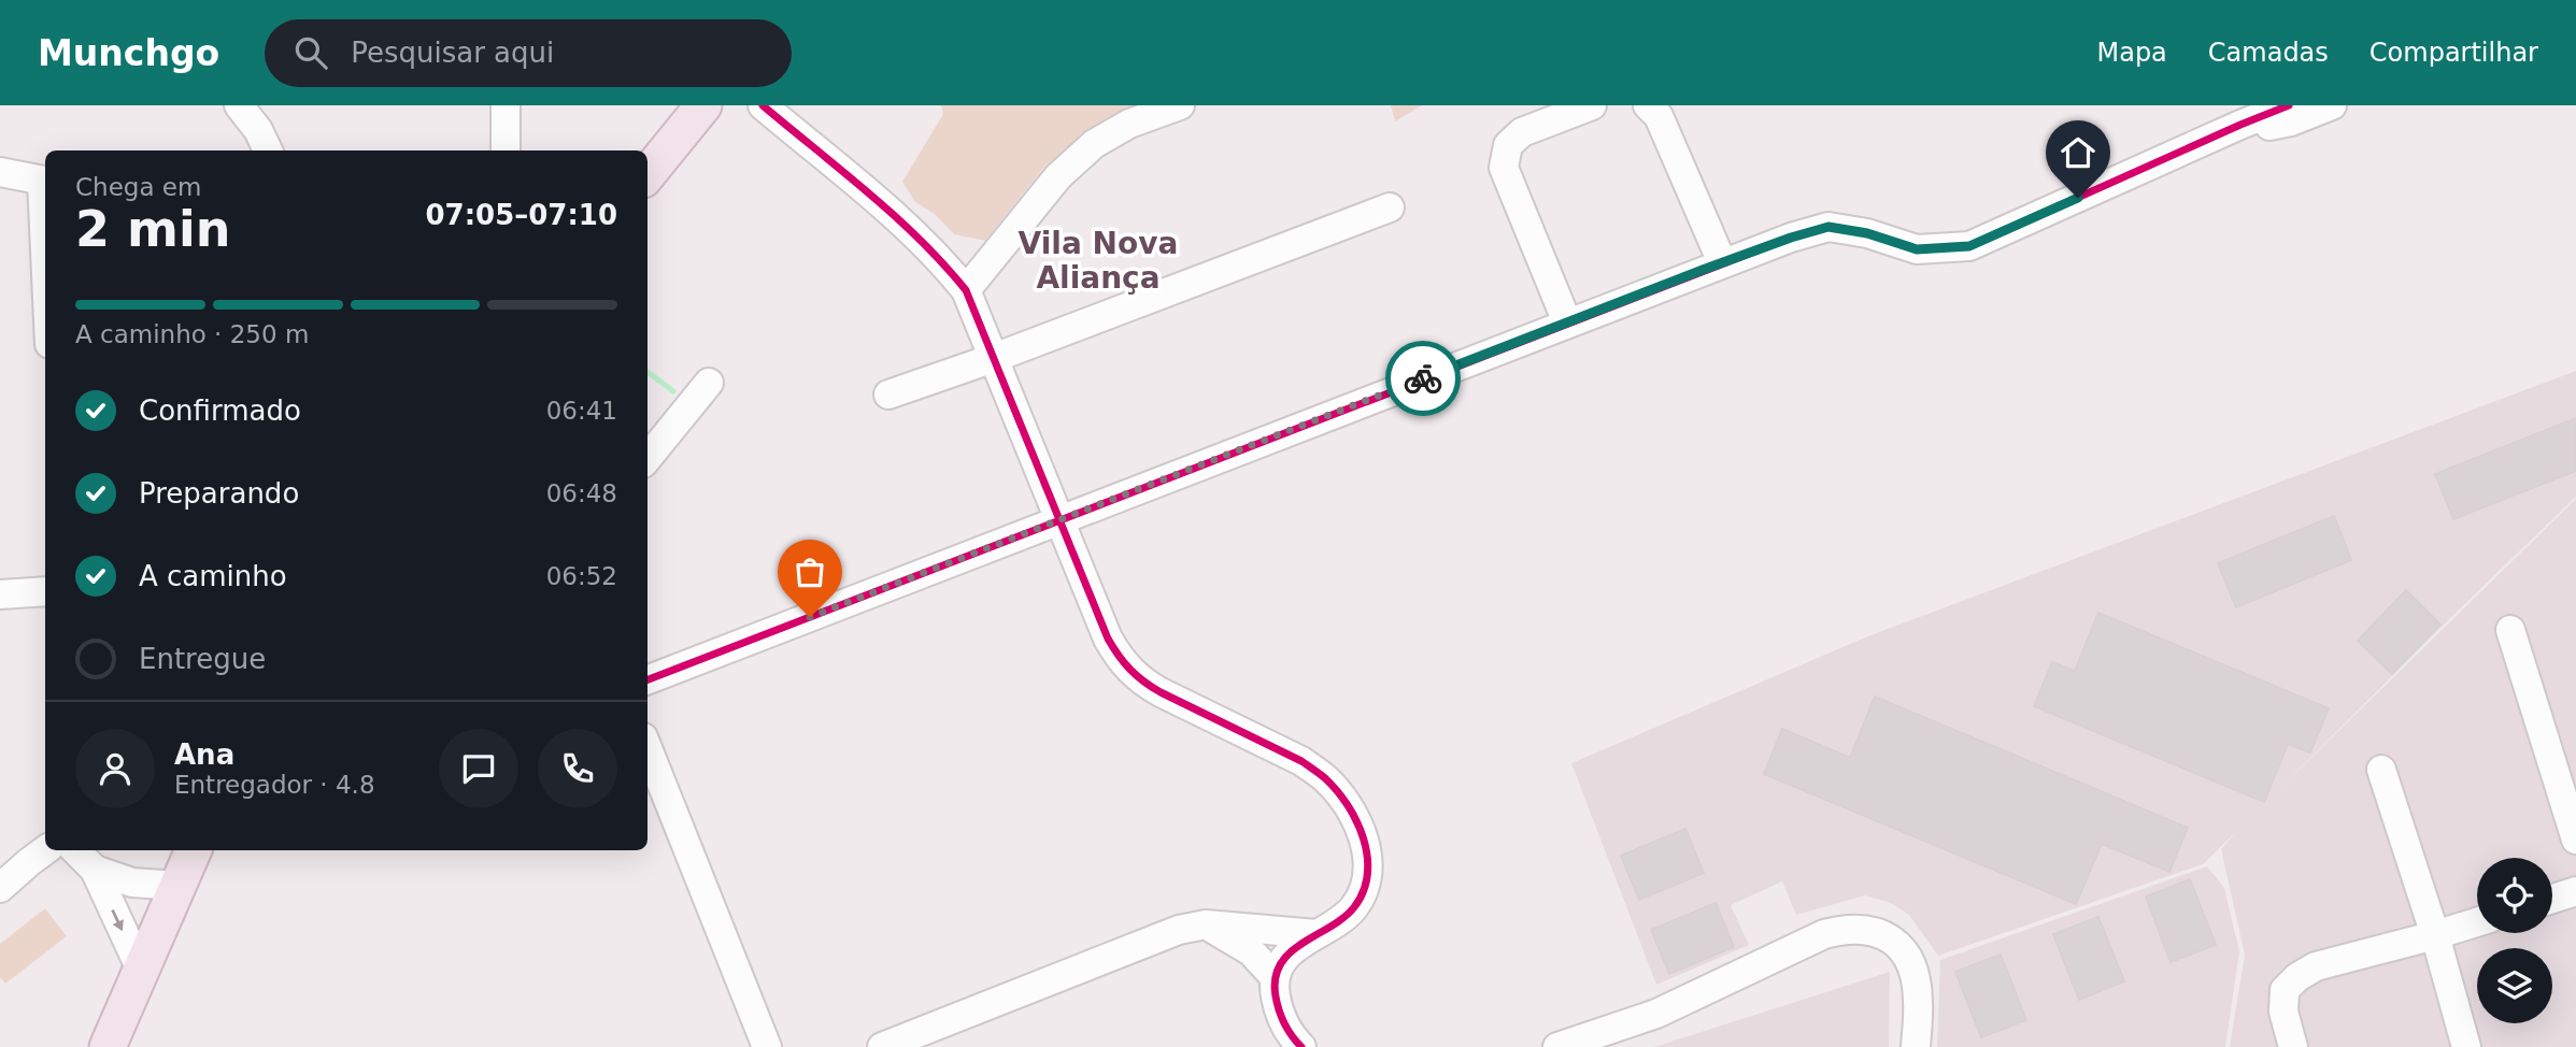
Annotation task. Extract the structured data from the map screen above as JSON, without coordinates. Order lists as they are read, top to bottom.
{
  "districts": ["Vila Nova Aliança"],
  "page": {
    "header": "Munchgo",
    "search": "Pesquisar aqui",
    "nav": ["Mapa", "Camadas", "Compartilhar"],
    "heading": ["2 min", "Chega em", "07:05–07:10"],
    "panel": ["Ana", "Entregador · 4.8"],
    "bar": "A caminho · 250 m",
    "list": [
      ["Confirmado", "06:41"],
      ["Preparando", "06:48"],
      ["A caminho", "06:52"],
      "Entregue"
    ]
  }
}
